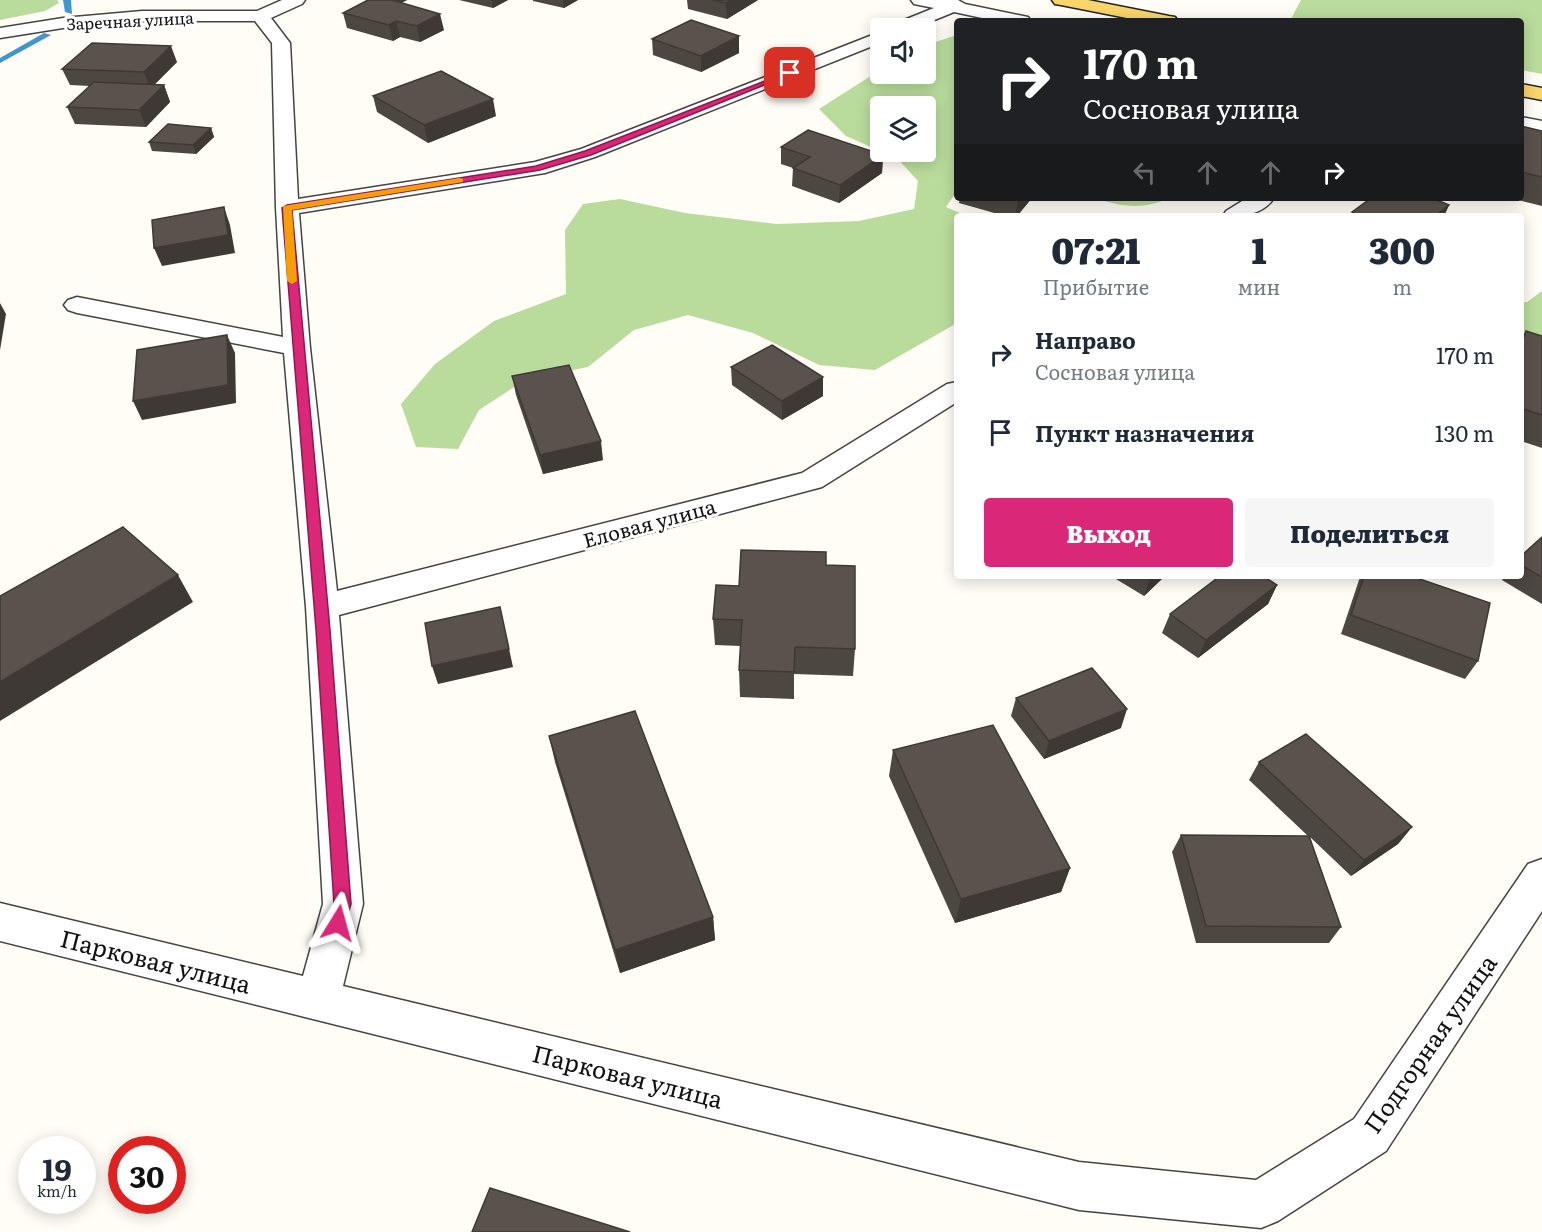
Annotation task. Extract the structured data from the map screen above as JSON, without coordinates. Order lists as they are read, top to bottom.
{
  "streets": {
    "street": [
      "Заречная улица",
      "Еловая улица",
      "Парковая улица",
      "Подгорная улица"
    ]
  },
  "crossings": [
    ["Парковая улица", "Подгорная улица"]
  ],
  "page": {
    "turn": ["170 m", "Сосновая улица"],
    "eta": [
      "07:21",
      "Прибытие",
      "1",
      "мин",
      "300",
      "m"
    ],
    "list": [
      {
        "name": "Направо",
        "note": "Сосновая улица",
        "value": "170 m"
      },
      {
        "name": "Пункт назначения",
        "value": "130 m"
      }
    ],
    "buttons": ["Выход", "Поделиться"],
    "speed": "19 km/h",
    "limit": "30"
  }
}
